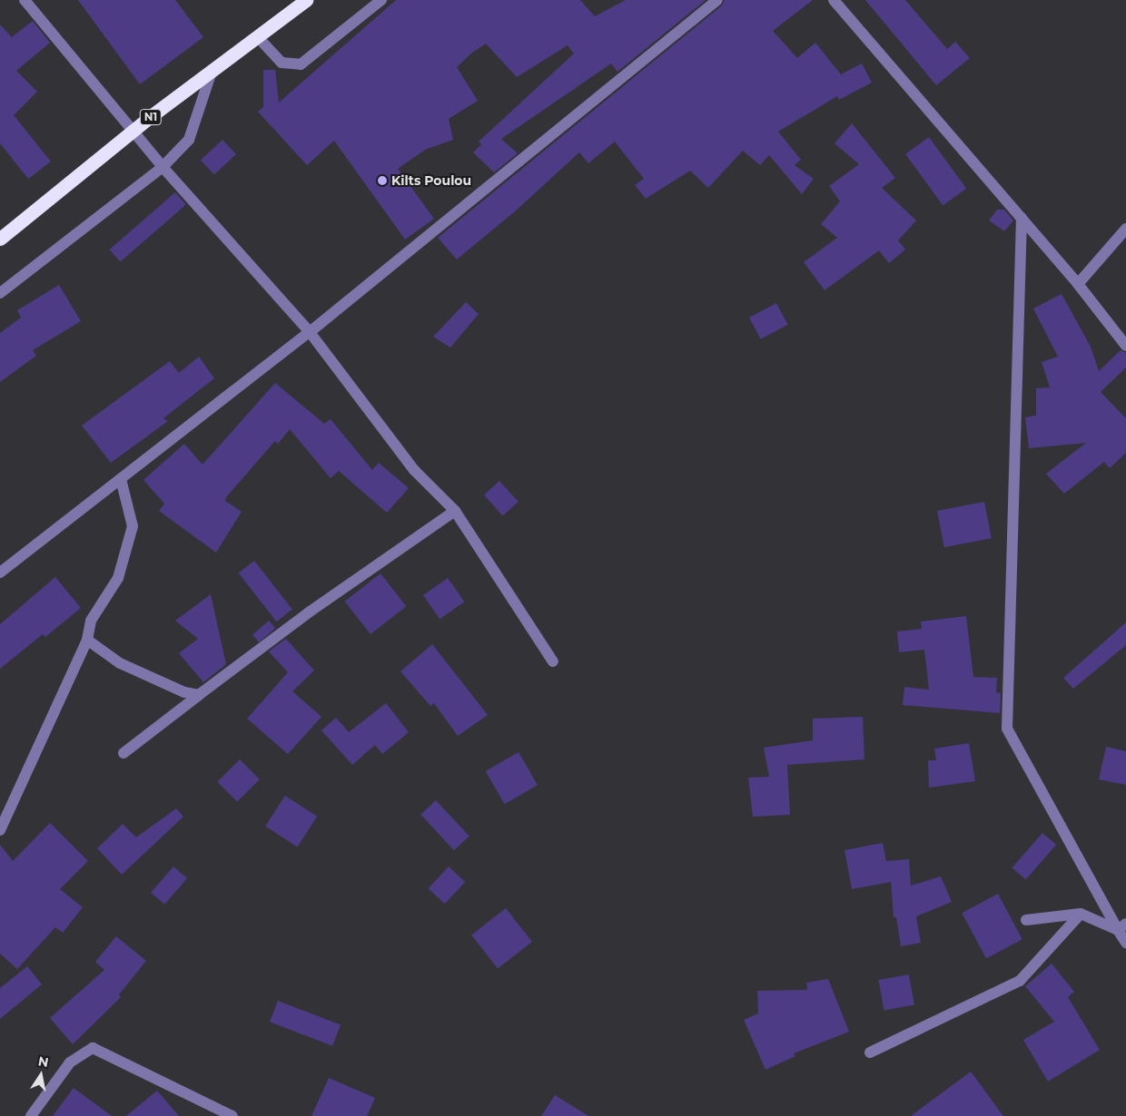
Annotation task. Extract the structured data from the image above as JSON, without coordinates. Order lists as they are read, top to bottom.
{
  "streets": {
    "highway": ["N1"]
  },
  "places": ["Kilts Poulou"],
  "north": "top"
}
